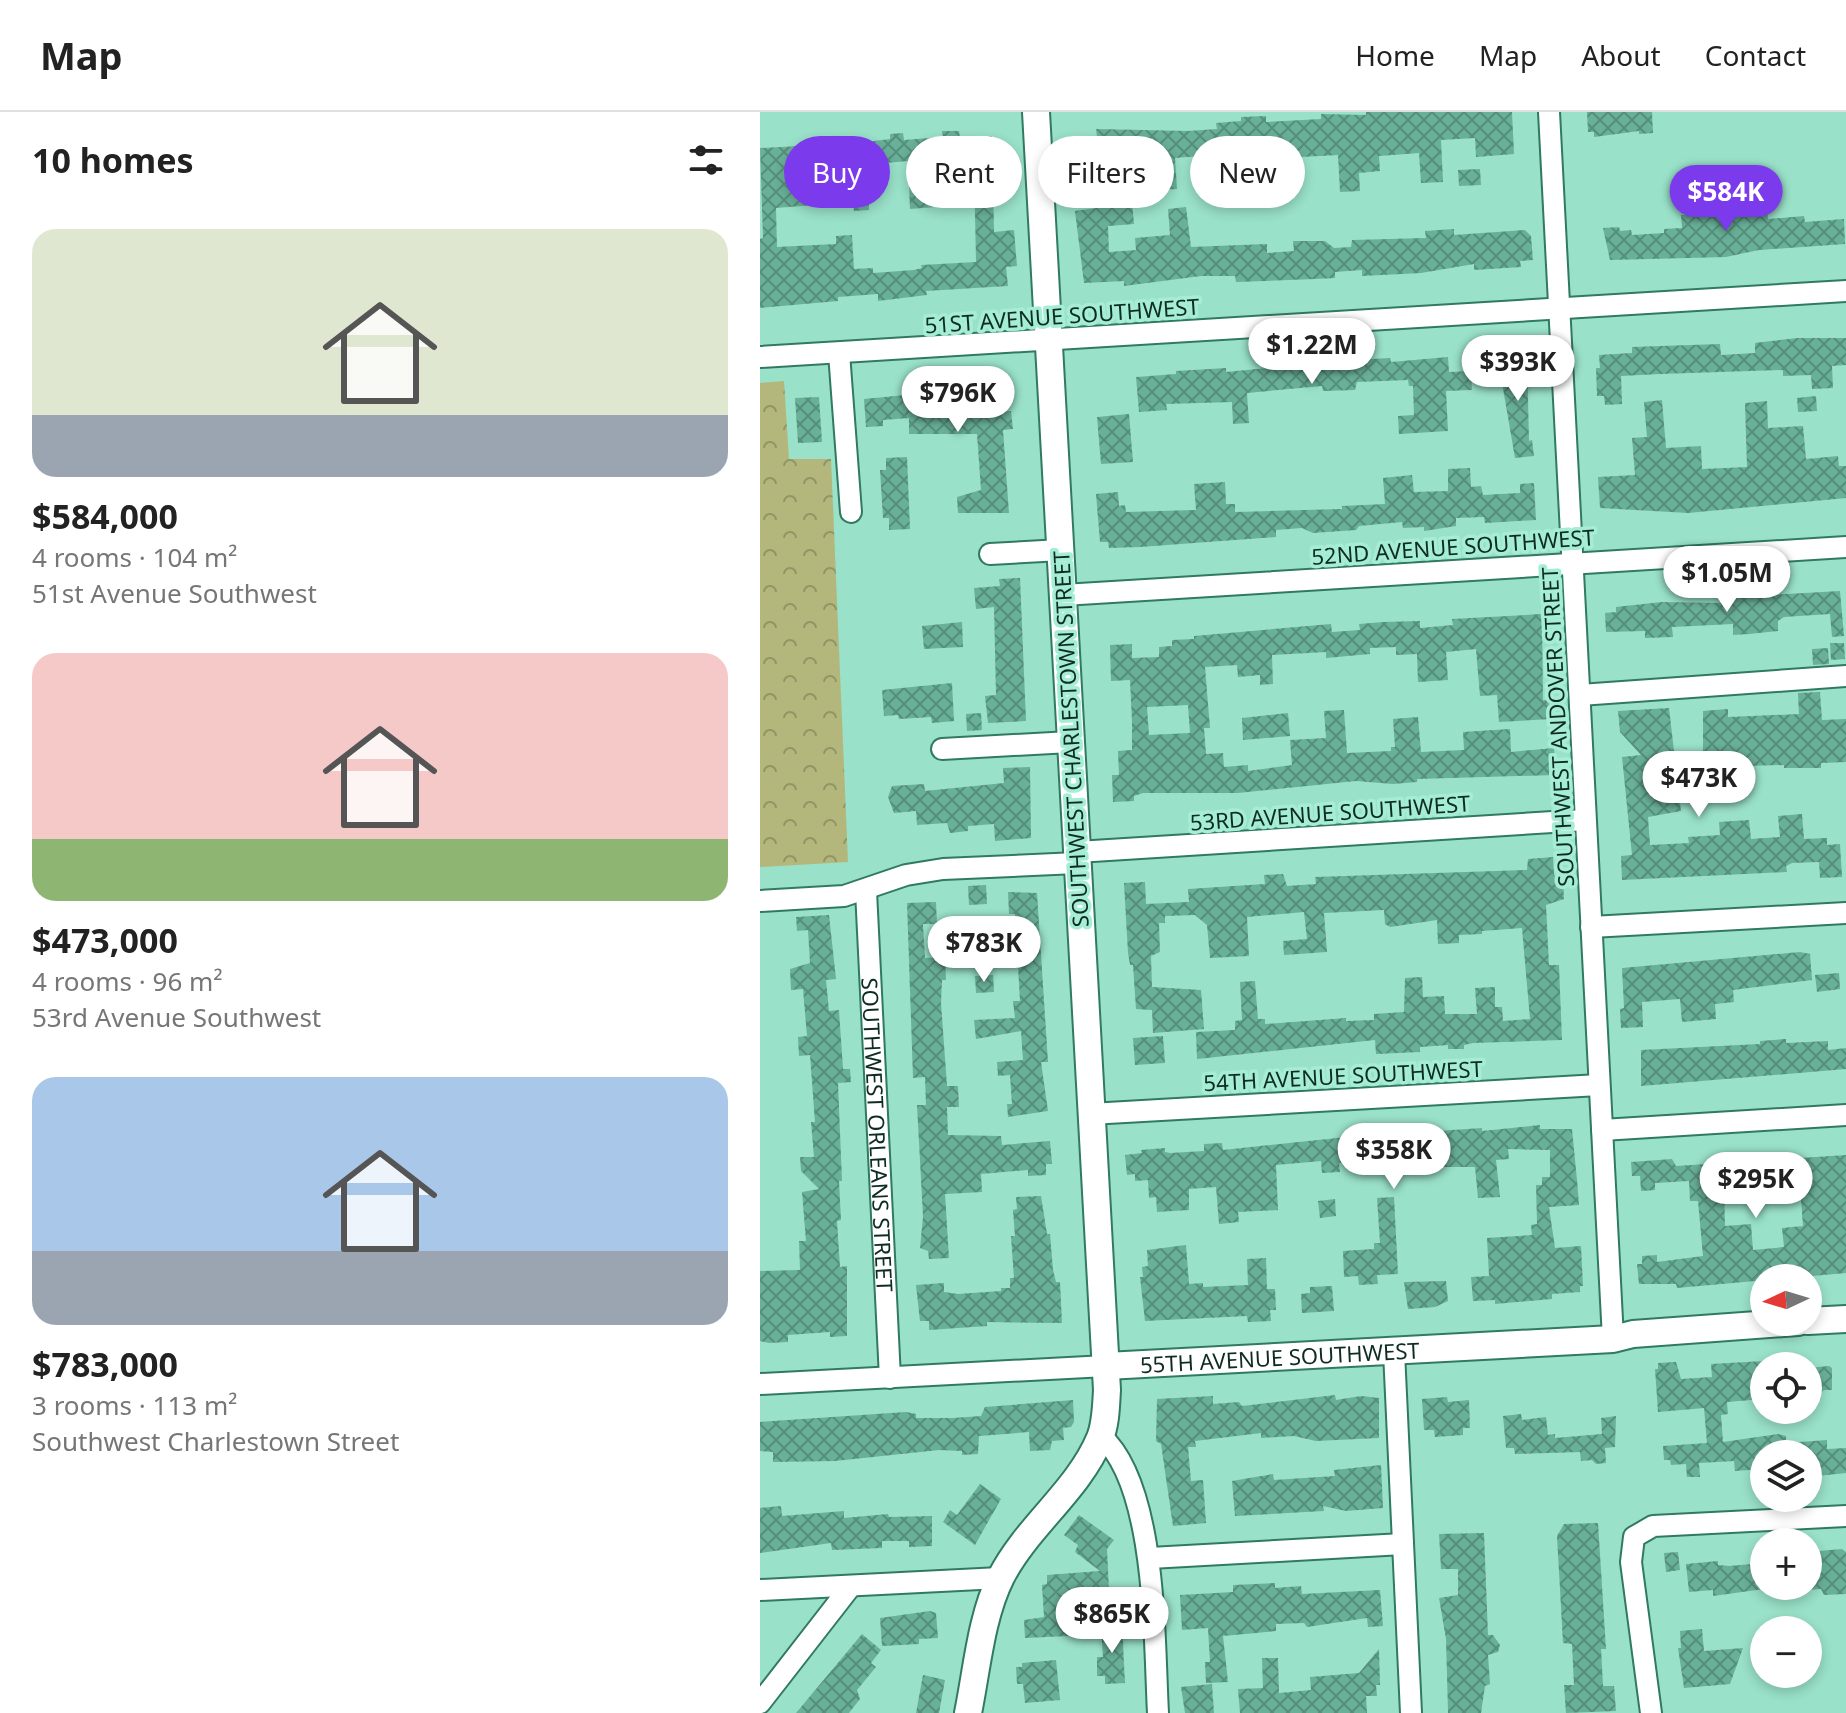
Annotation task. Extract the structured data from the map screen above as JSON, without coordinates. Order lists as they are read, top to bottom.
{
  "streets": {
    "street": [
      "51ST AVENUE SOUTHWEST",
      "52ND AVENUE SOUTHWEST",
      "SOUTHWEST ANDOVER STREET",
      "SOUTHWEST CHARLESTOWN STREET",
      "53RD AVENUE SOUTHWEST",
      "54TH AVENUE SOUTHWEST",
      "SOUTHWEST ORLEANS STREET",
      "55TH AVENUE SOUTHWEST"
    ]
  },
  "crossings": [
    ["51ST AVENUE SOUTHWEST", "SOUTHWEST ANDOVER STREET"],
    ["51ST AVENUE SOUTHWEST", "SOUTHWEST CHARLESTOWN STREET"],
    ["52ND AVENUE SOUTHWEST", "SOUTHWEST ANDOVER STREET"],
    ["52ND AVENUE SOUTHWEST", "SOUTHWEST CHARLESTOWN STREET"],
    ["SOUTHWEST ANDOVER STREET", "53RD AVENUE SOUTHWEST"],
    ["SOUTHWEST ANDOVER STREET", "54TH AVENUE SOUTHWEST"],
    ["SOUTHWEST ANDOVER STREET", "55TH AVENUE SOUTHWEST"],
    ["SOUTHWEST CHARLESTOWN STREET", "53RD AVENUE SOUTHWEST"],
    ["SOUTHWEST CHARLESTOWN STREET", "54TH AVENUE SOUTHWEST"],
    ["SOUTHWEST CHARLESTOWN STREET", "55TH AVENUE SOUTHWEST"],
    ["53RD AVENUE SOUTHWEST", "SOUTHWEST ORLEANS STREET"],
    ["SOUTHWEST ORLEANS STREET", "55TH AVENUE SOUTHWEST"]
  ],
  "north": "left",
  "page": {
    "header": "Map",
    "nav": [
      "Home",
      "Map",
      "About",
      "Contact"
    ],
    "heading": "10 homes",
    "chip": [
      "Buy",
      "Rent",
      "Filters",
      "New"
    ],
    "price": [
      "$584K",
      "$1.22M",
      "$393K",
      "$796K",
      "$1.05M",
      "$473K",
      "$783K",
      "$358K",
      "$295K",
      "$865K"
    ],
    "list": [
      {
        "name": "$584,000",
        "note": "4 rooms · 104 m² · 51st Avenue Southwest"
      },
      {
        "name": "$473,000",
        "note": "4 rooms · 96 m² · 53rd Avenue Southwest"
      },
      {
        "name": "$783,000",
        "note": "3 rooms · 113 m² · Southwest Charlestown Street"
      }
    ],
    "map_buttons": ["+", "−"]
  }
}
